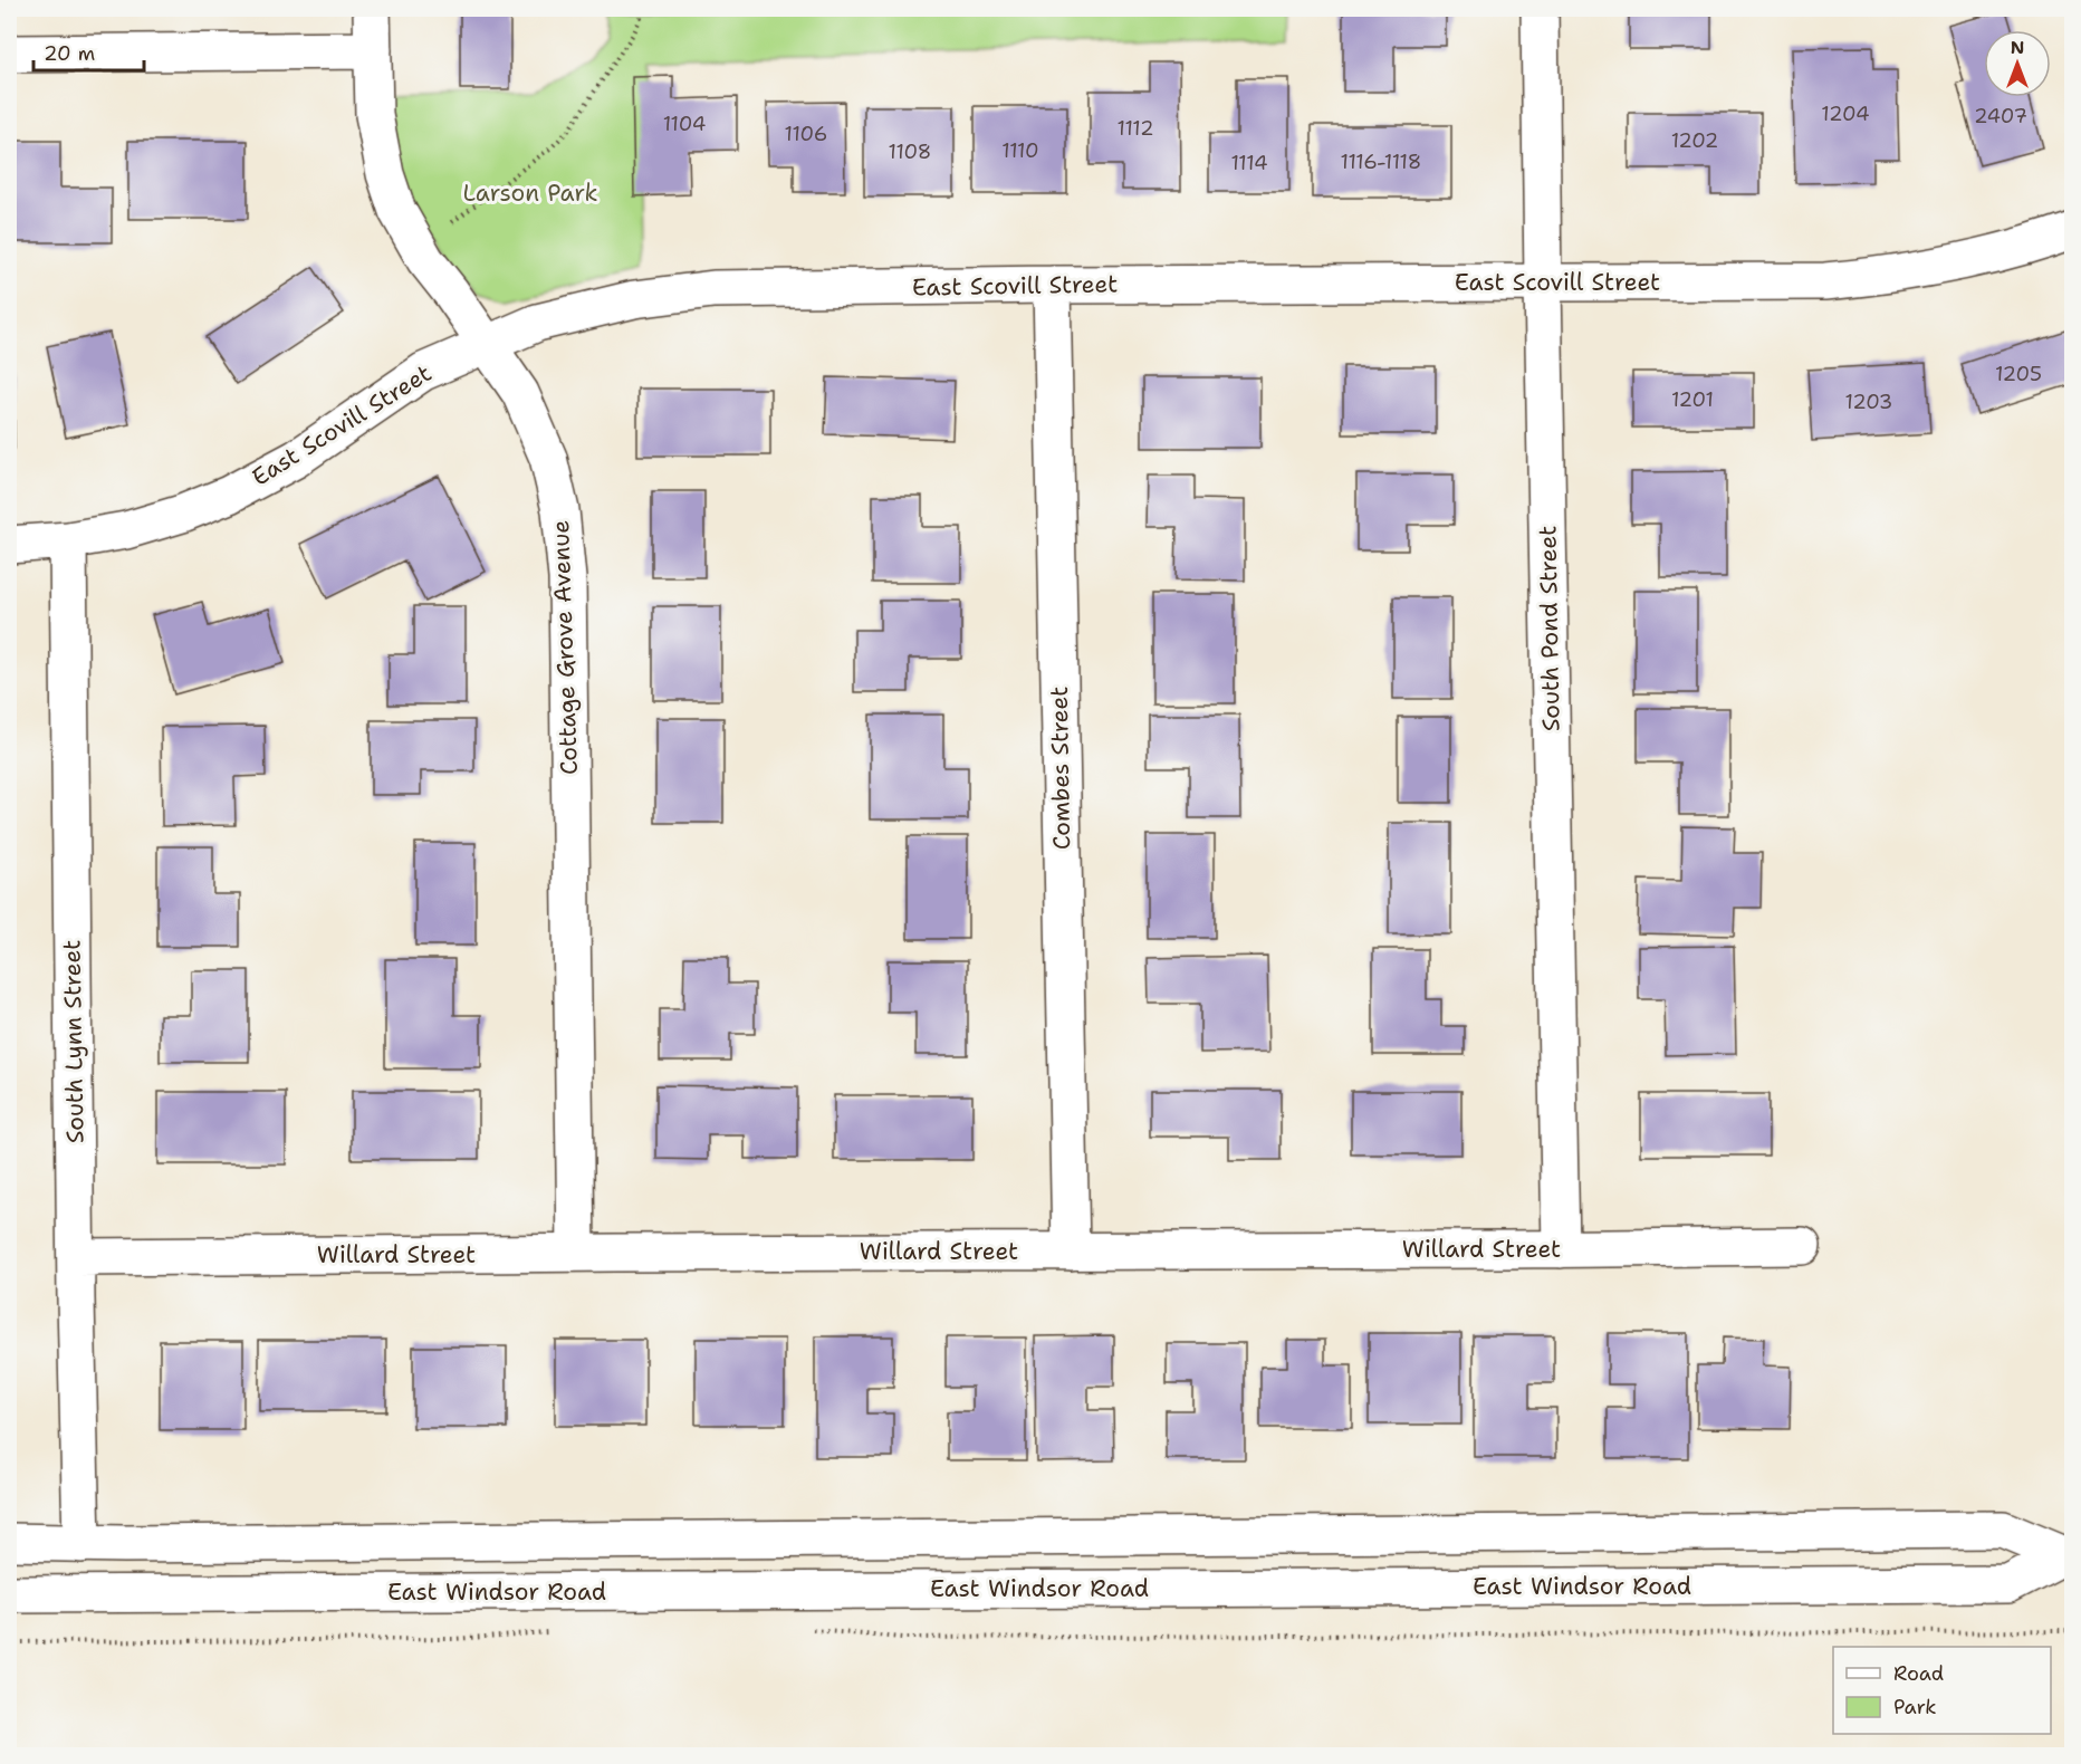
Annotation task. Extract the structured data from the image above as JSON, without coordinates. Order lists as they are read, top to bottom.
{
  "streets": {
    "street": [
      "East Scovill Street",
      "South Pond Street",
      "Cottage Grove Avenue",
      "Combes Street",
      "South Lynn Street",
      "Willard Street",
      "East Windsor Road"
    ]
  },
  "crossings": [
    ["East Scovill Street", "South Pond Street"],
    ["East Scovill Street", "Cottage Grove Avenue"],
    ["East Scovill Street", "Combes Street"],
    ["East Scovill Street", "South Lynn Street"],
    ["South Pond Street", "Willard Street"],
    ["Cottage Grove Avenue", "Willard Street"],
    ["Combes Street", "Willard Street"],
    ["South Lynn Street", "Willard Street"],
    ["South Lynn Street", "East Windsor Road"]
  ],
  "parks": ["Larson Park"],
  "house_numbers": [
    "1204",
    "2407",
    "1104",
    "1112",
    "1106",
    "1202",
    "1110",
    "1108",
    "1116-1118",
    "1114",
    "1205",
    "1201",
    "1203"
  ],
  "legend": ["Road", "Park"],
  "scale_bar": "20 m",
  "north": "top"
}
